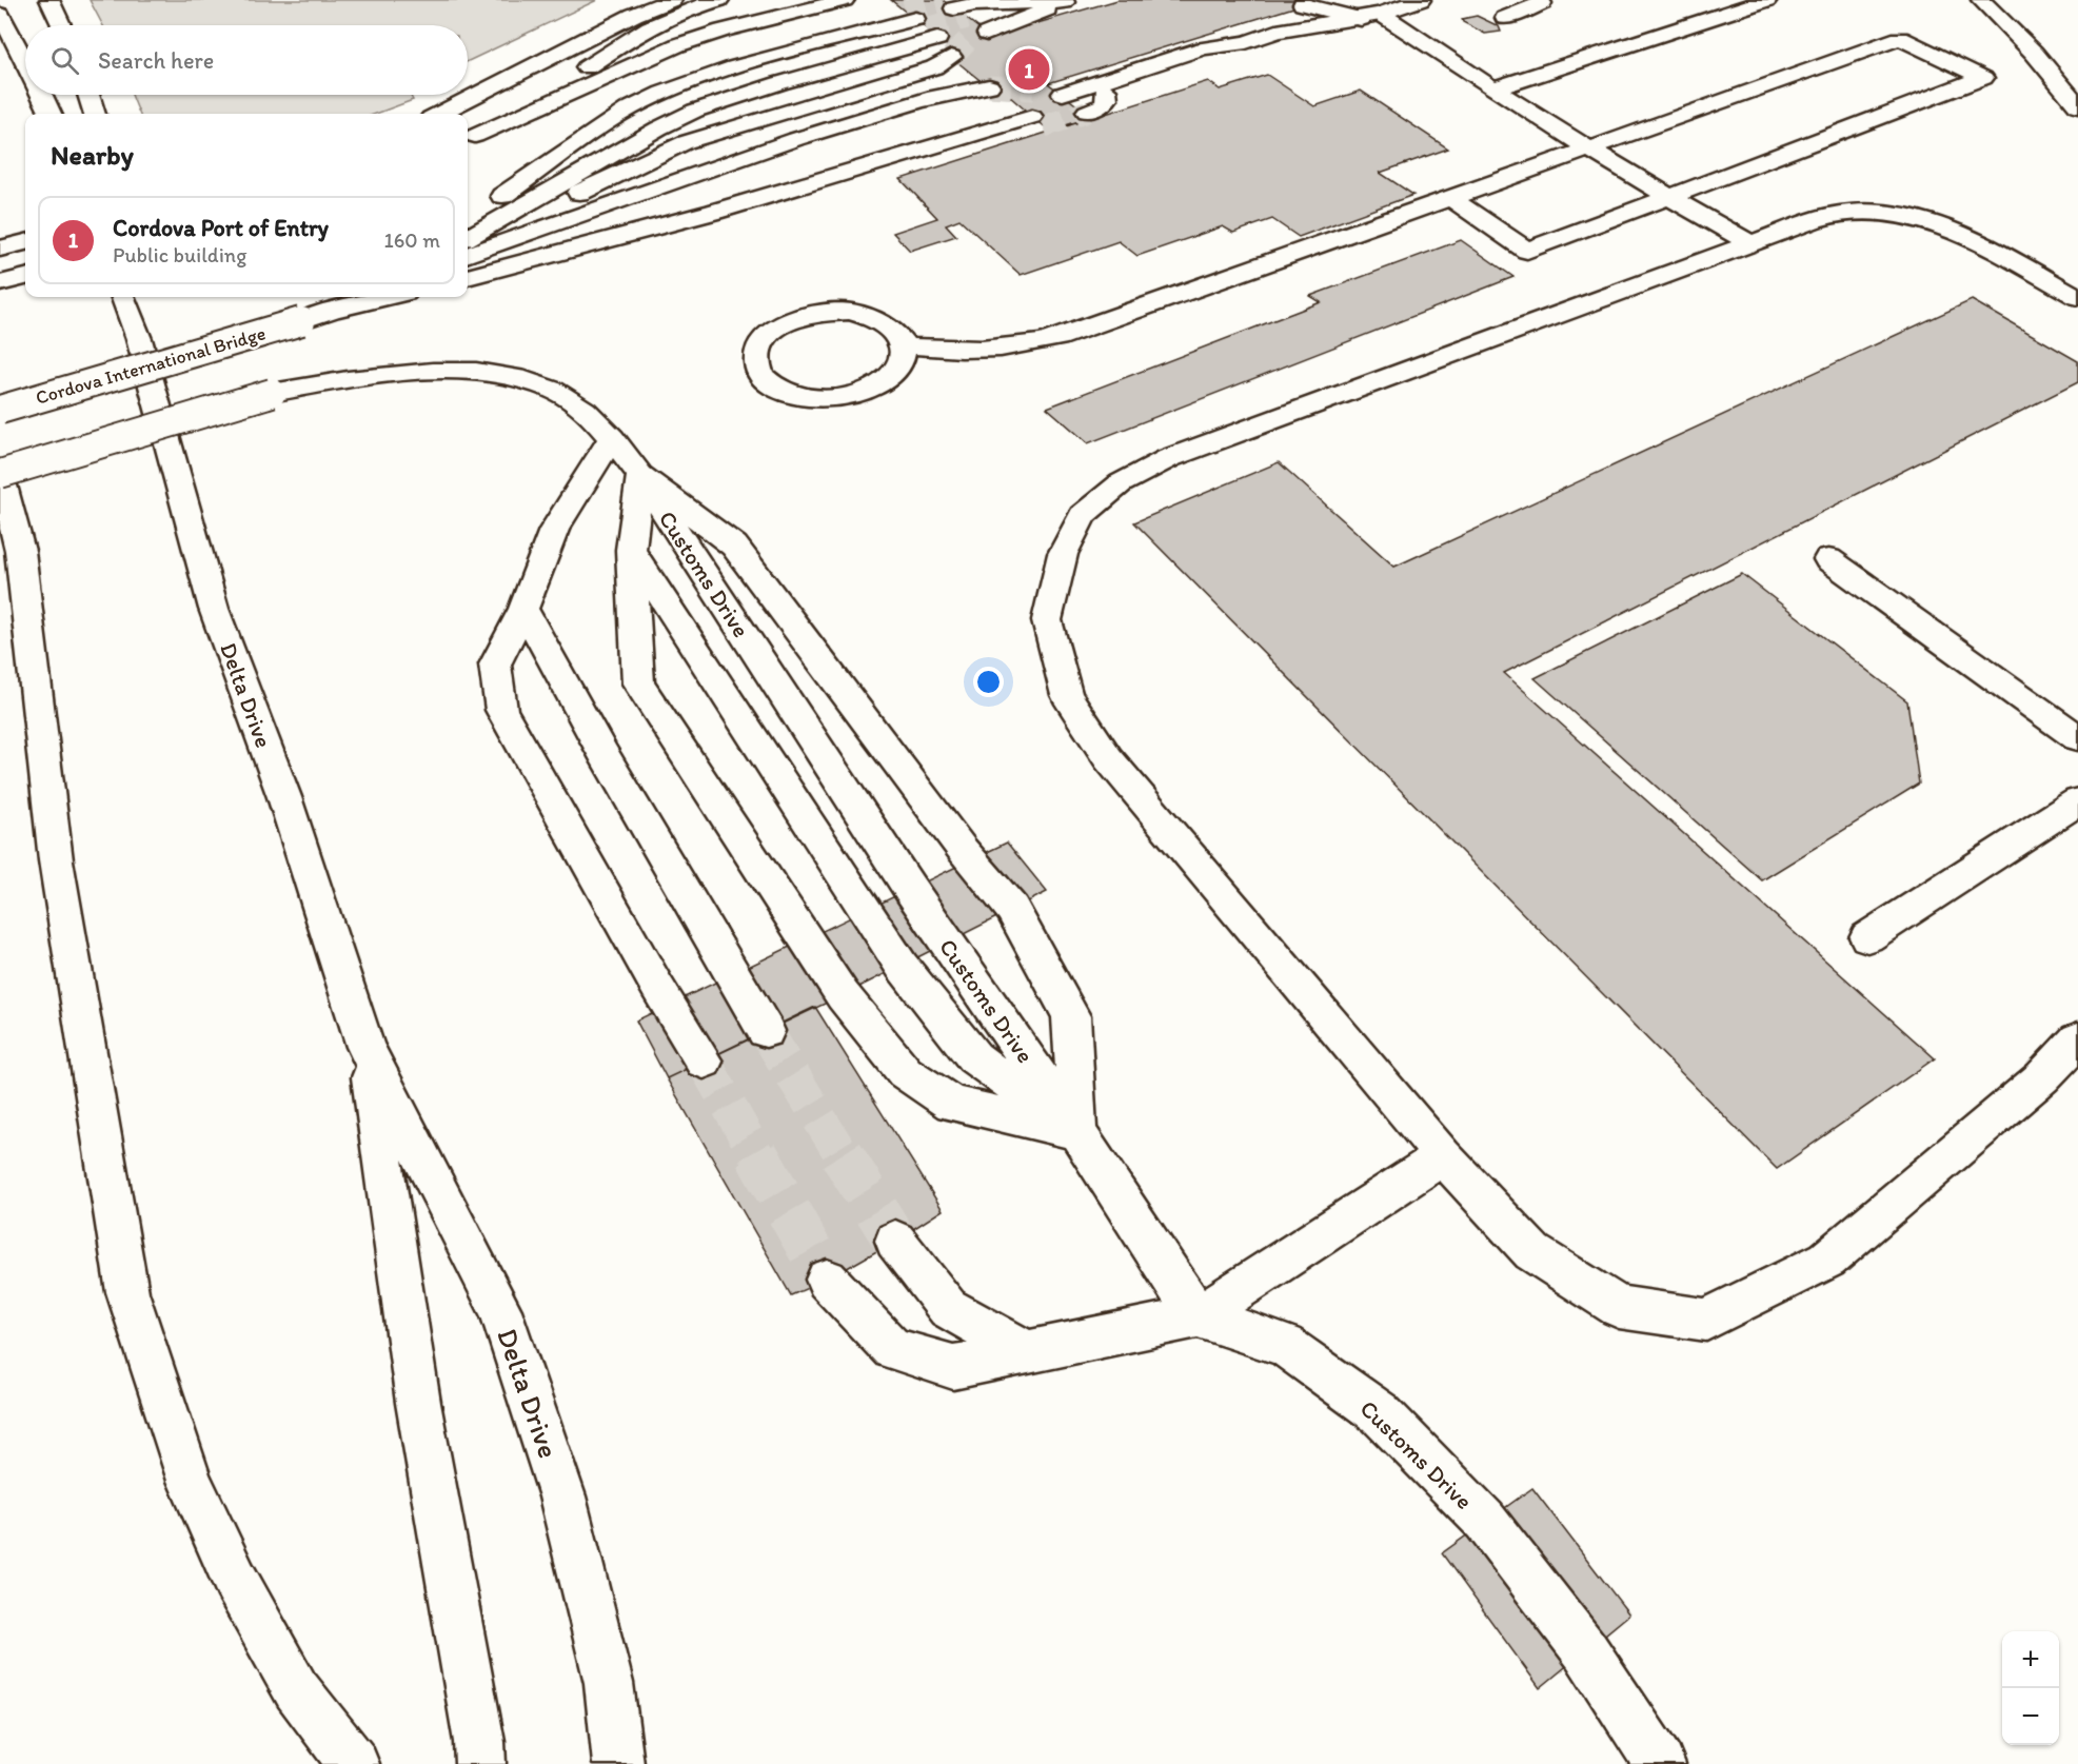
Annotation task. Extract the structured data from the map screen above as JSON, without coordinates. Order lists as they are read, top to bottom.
{
  "streets": {
    "main road": ["Cordova International Bridge", "Customs Drive", "Delta Drive"]
  },
  "page": {
    "search": "Search here",
    "pins": "1",
    "heading": "Nearby",
    "list": [
      {
        "mark": "1",
        "name": "Cordova Port of Entry",
        "note": "Public building",
        "value": "160 m"
      }
    ],
    "map_buttons": ["+", "−"]
  }
}
